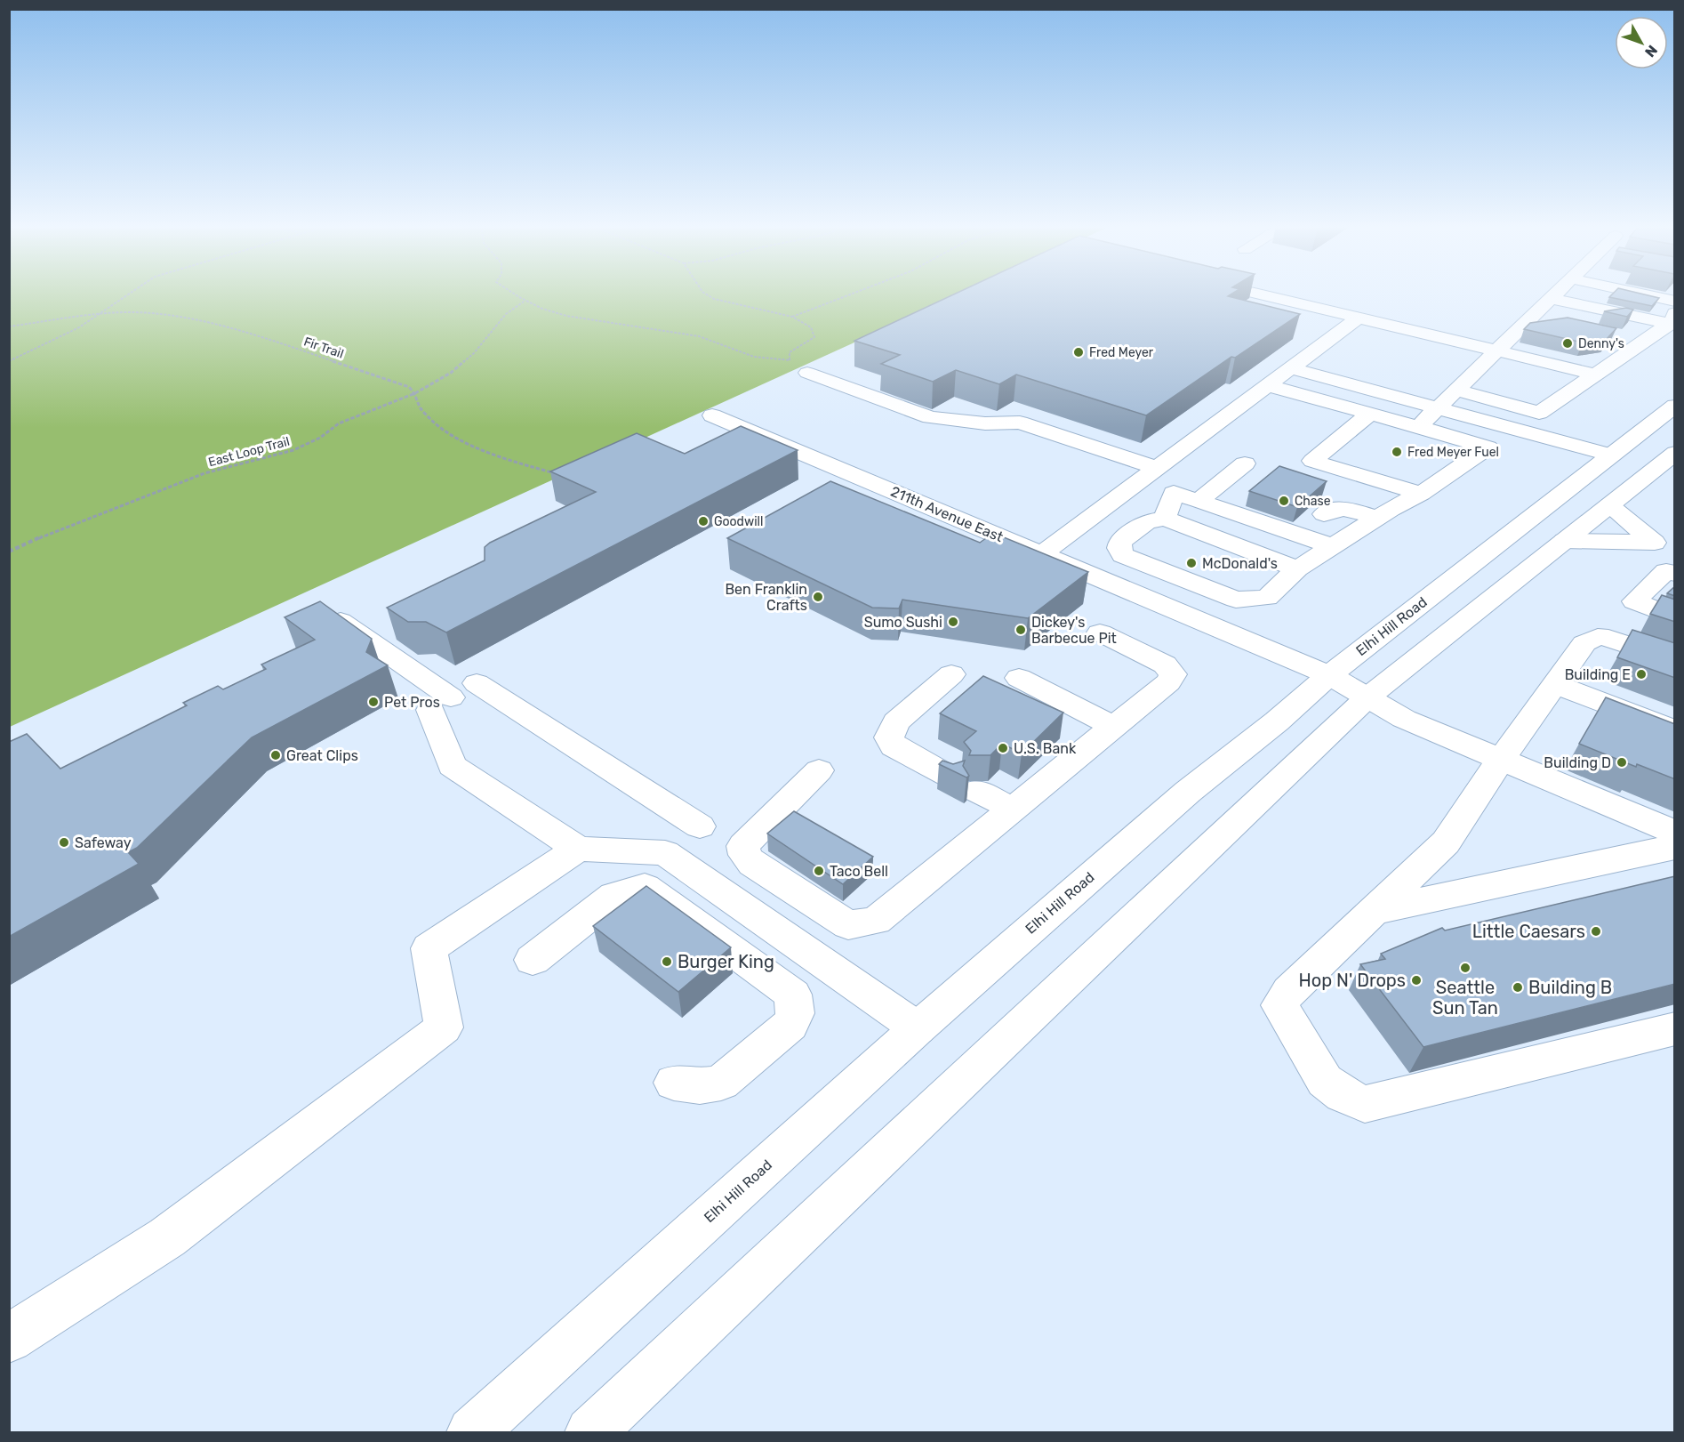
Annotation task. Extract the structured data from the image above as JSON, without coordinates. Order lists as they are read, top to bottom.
{
  "streets": {
    "main road": ["211th Avenue East", "Elhi Hill Road"],
    "path": ["Fir Trail", "East Loop Trail"]
  },
  "crossings": [
    ["Fir Trail", "East Loop Trail"],
    ["211th Avenue East", "Elhi Hill Road"]
  ],
  "places": [
    "Denny's",
    "Fred Meyer",
    "Fred Meyer Fuel",
    "Chase",
    "Goodwill",
    "McDonald's",
    "Ben Franklin Crafts",
    "Sumo Sushi",
    "Dickey's Barbecue Pit",
    "Building E",
    "Pet Pros",
    "U.S. Bank",
    "Great Clips",
    "Building D",
    "Safeway",
    "Taco Bell",
    "Little Caesars",
    "Burger King",
    "Seattle Sun Tan",
    "Hop N' Drops",
    "Building B"
  ],
  "north": "bottom right"
}
